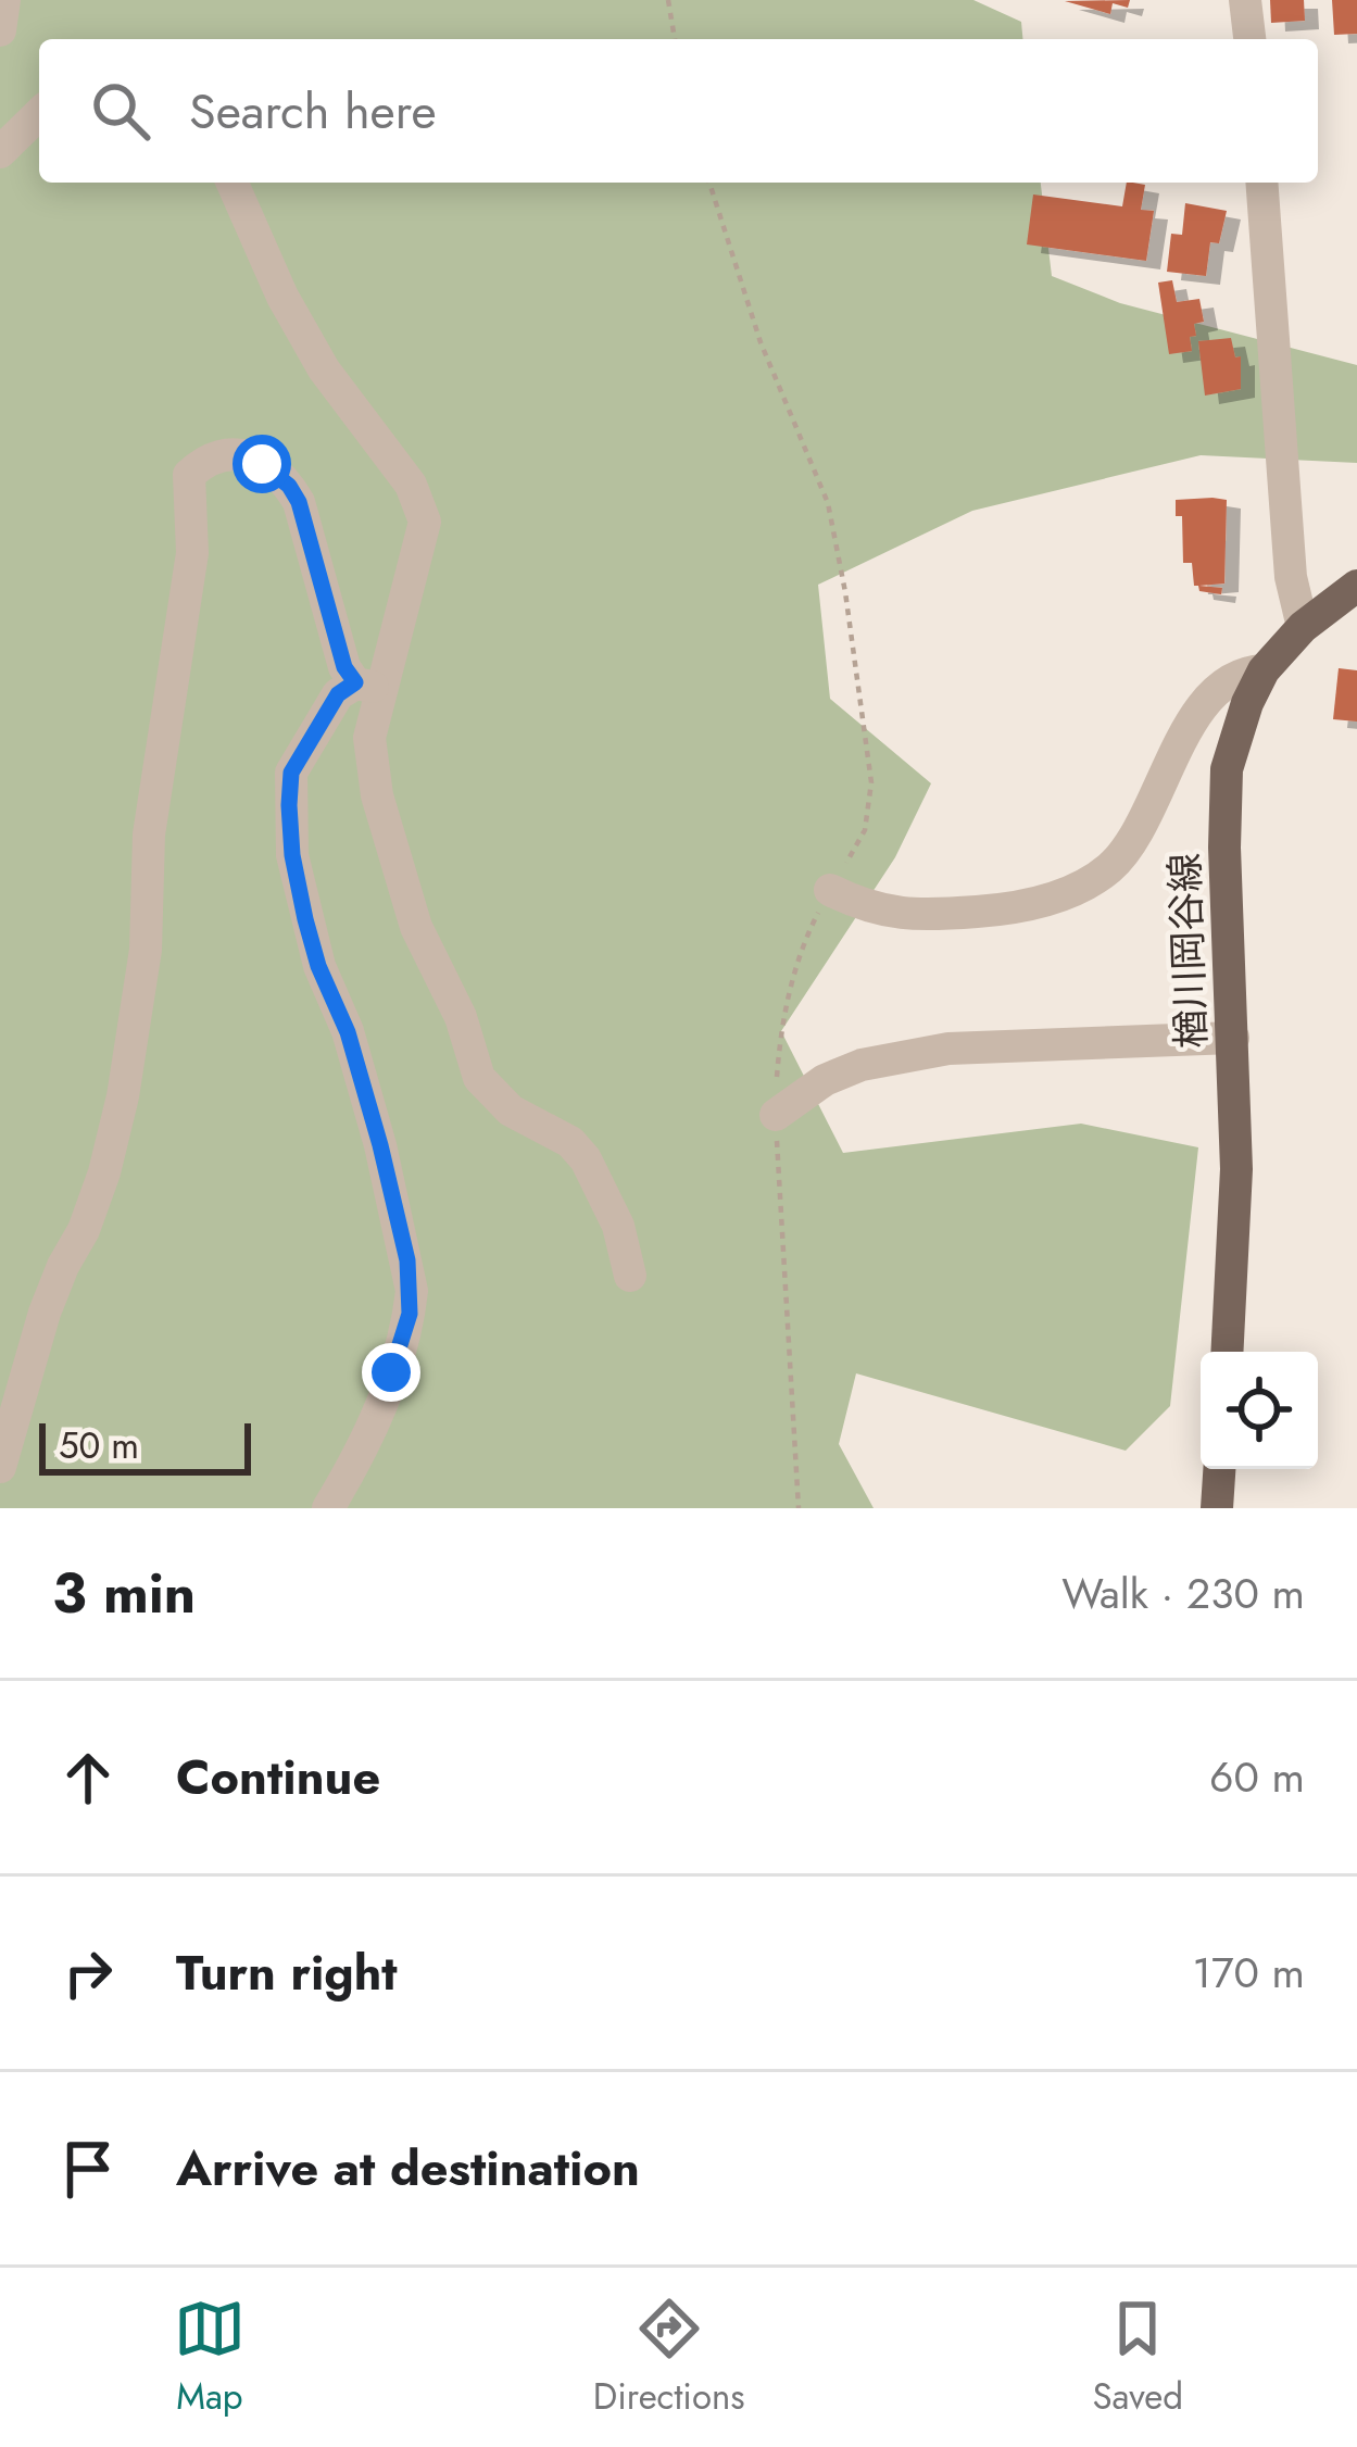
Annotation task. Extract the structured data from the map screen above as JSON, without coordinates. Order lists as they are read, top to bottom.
{
  "streets": {
    "main road": ["楢川岡谷線"]
  },
  "scale_bar": "50 m",
  "page": {
    "search": "Search here",
    "scale": "50 m",
    "heading": ["3 min", "Walk · 230 m"],
    "list": [
      ["Continue", "60 m"],
      ["Turn right", "170 m"],
      "Arrive at destination"
    ],
    "nav": ["Map", "Directions", "Saved"]
  }
}
